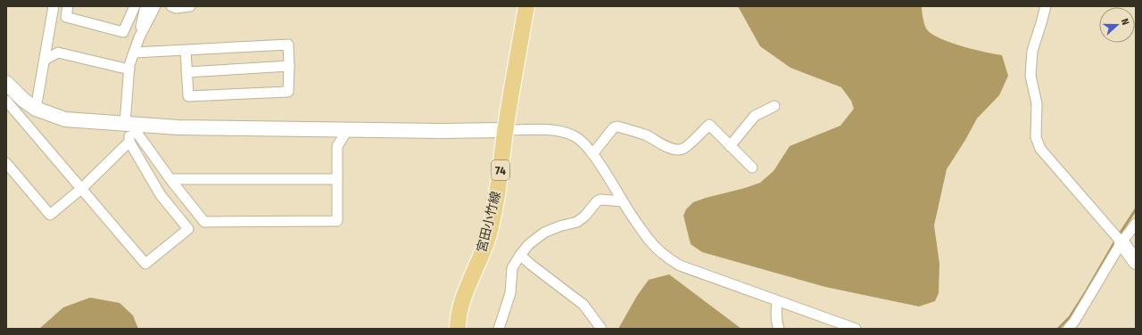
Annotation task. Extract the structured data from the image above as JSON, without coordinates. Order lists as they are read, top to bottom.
{
  "streets": {
    "main road": ["74", "宮田小竹線"]
  },
  "north": "right"
}
